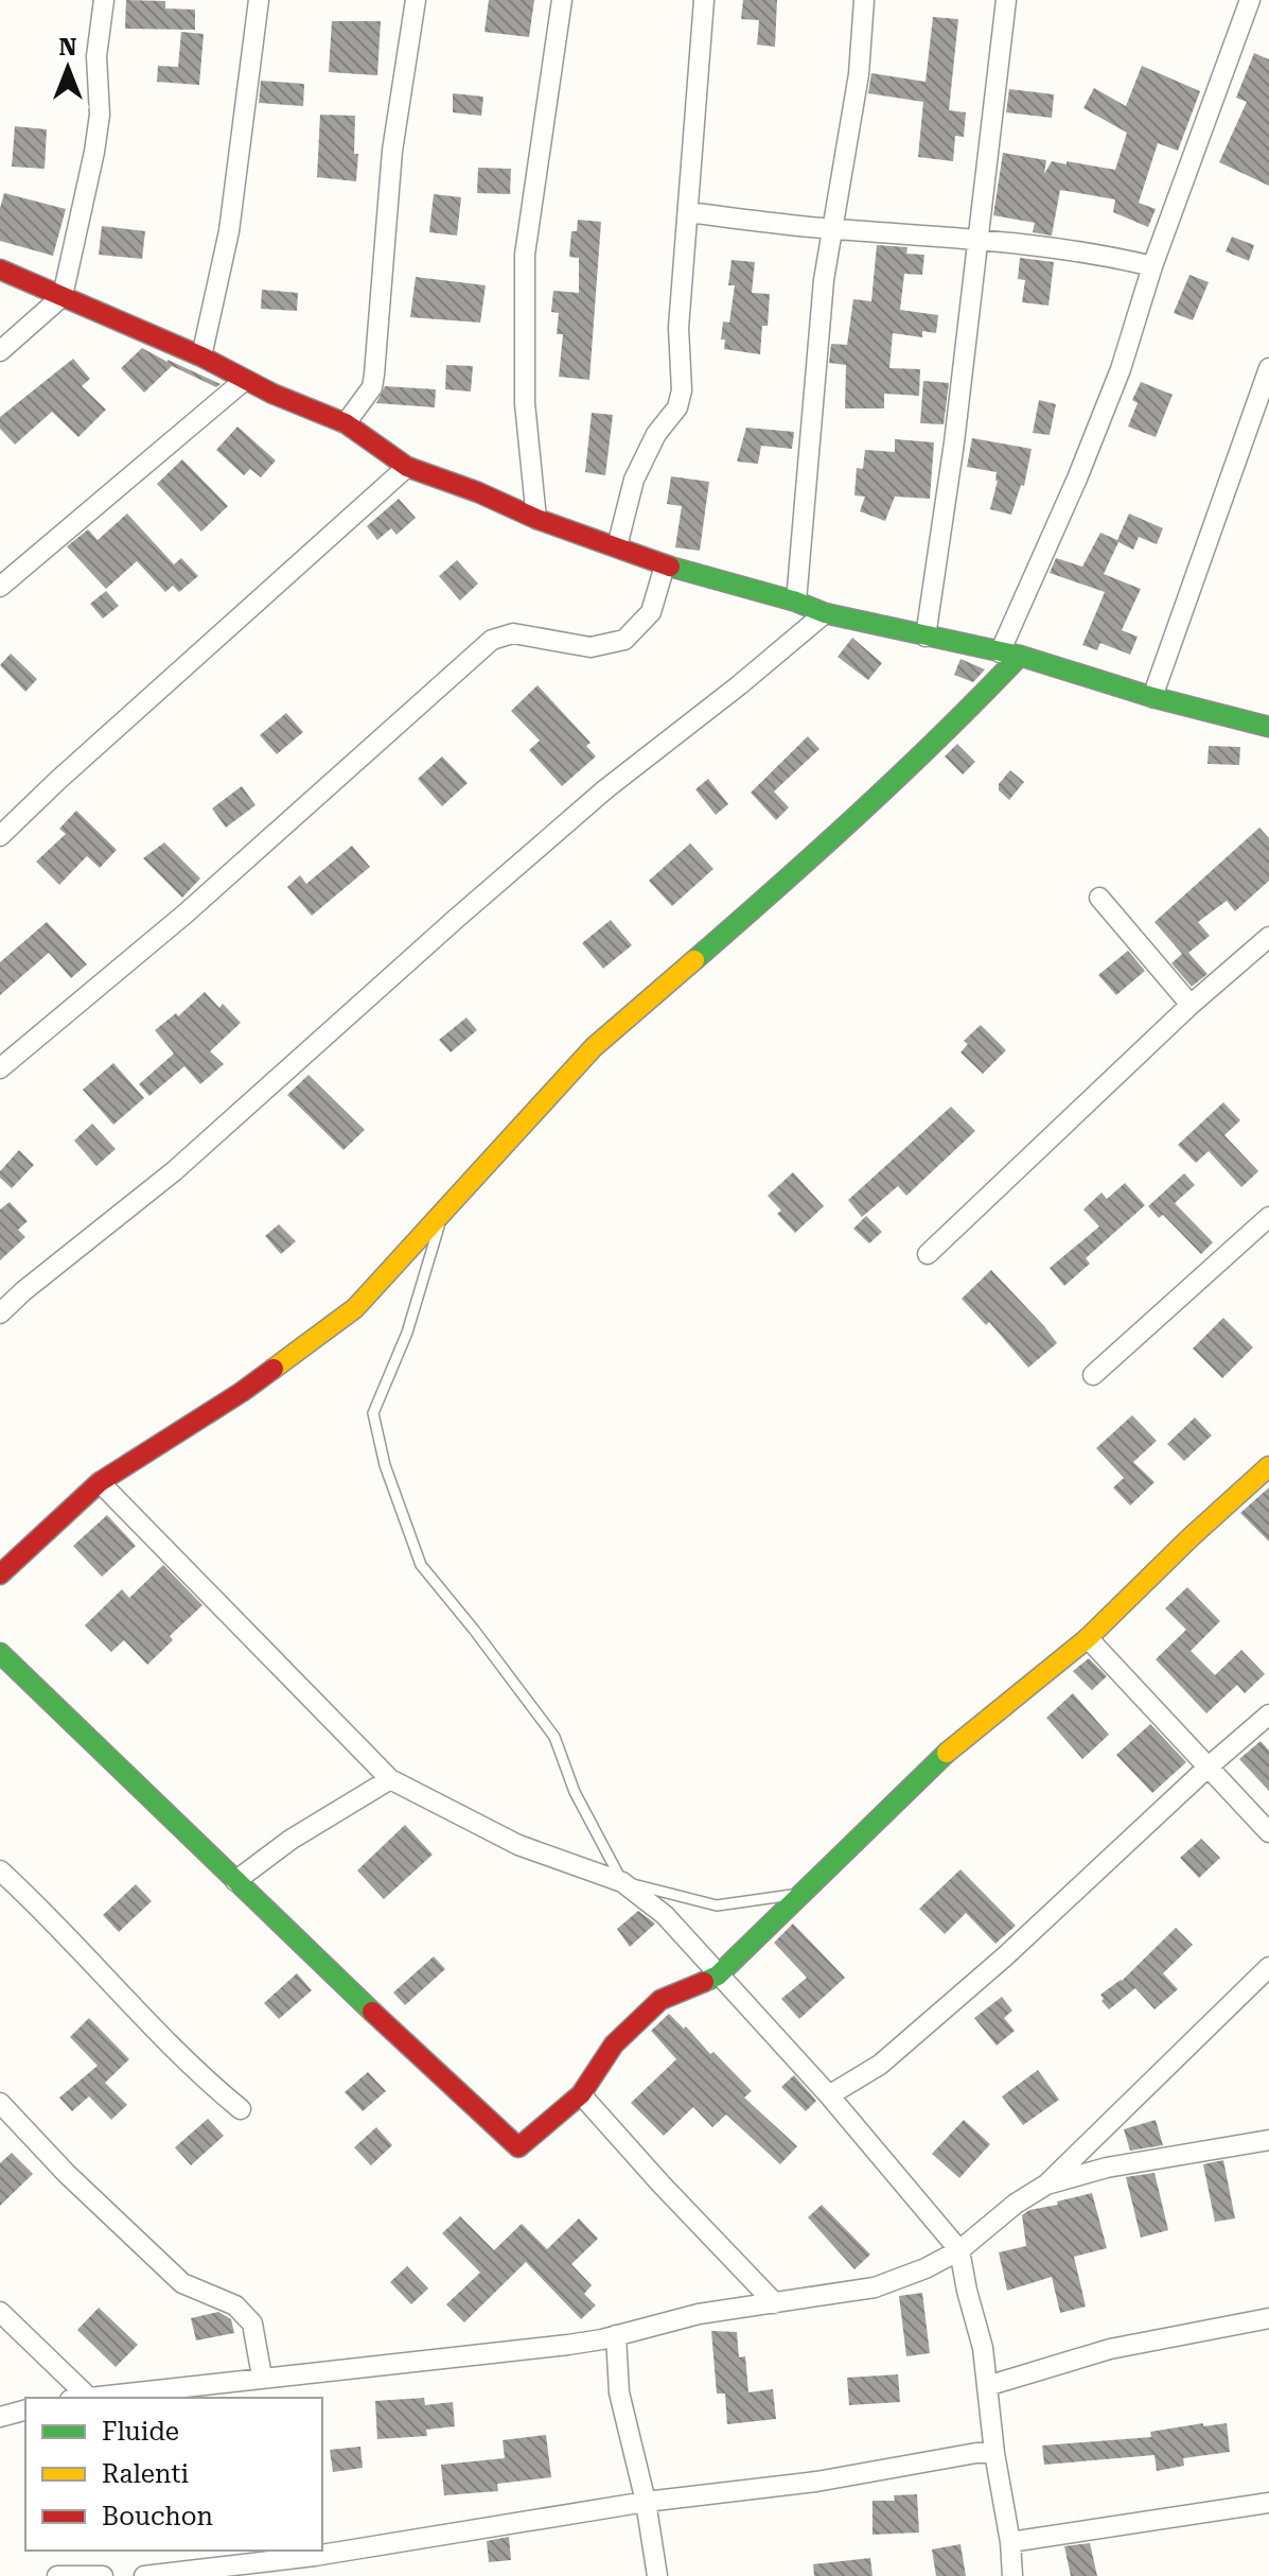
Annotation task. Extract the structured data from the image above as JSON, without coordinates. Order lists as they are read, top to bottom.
{
  "legend": ["Fluide", "Ralenti", "Bouchon"],
  "north": "top"
}
